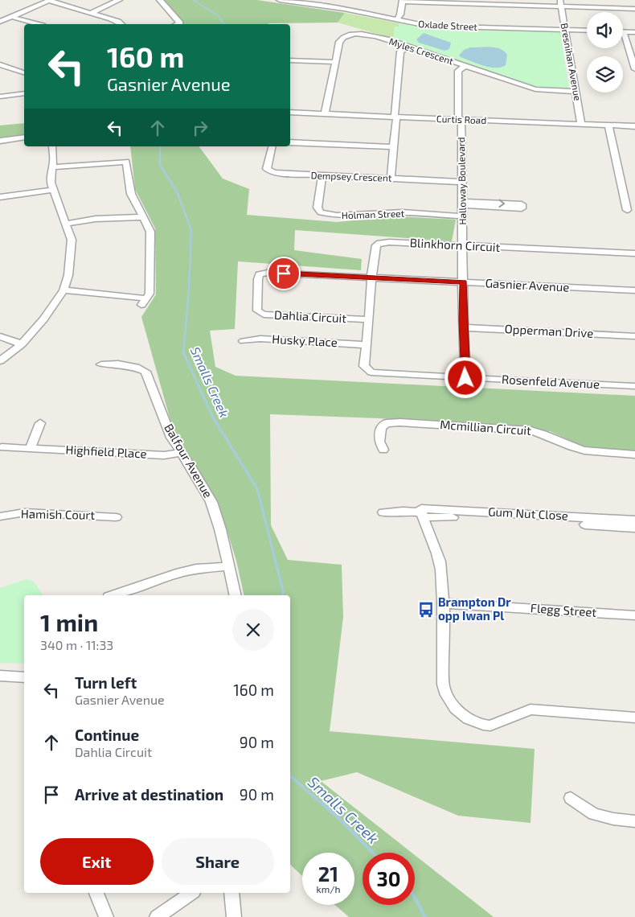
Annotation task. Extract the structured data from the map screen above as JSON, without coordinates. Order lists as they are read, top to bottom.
{
  "streets": {
    "street": [
      "Oxlade Street",
      "Myles Crescent",
      "Bresnihan Avenue",
      "Curtis Road",
      "Dempsey Crescent",
      "Halloway Boulevard",
      "Holman Street",
      "Blinkhorn Circuit",
      "Gasnier Avenue",
      "Dahlia Circuit",
      "Opperman Drive",
      "Husky Place",
      "Rosenfeld Avenue",
      "Mcmillian Circuit",
      "Highfield Place",
      "Balfour Avenue",
      "Gum Nut Close",
      "Hamish Court",
      "Flegg Street"
    ]
  },
  "crossings": [
    ["Oxlade Street", "Bresnihan Avenue"],
    ["Myles Crescent", "Bresnihan Avenue"],
    ["Myles Crescent", "Curtis Road"],
    ["Myles Crescent", "Halloway Boulevard"],
    ["Bresnihan Avenue", "Curtis Road"],
    ["Curtis Road", "Halloway Boulevard"],
    ["Dempsey Crescent", "Halloway Boulevard"],
    ["Dempsey Crescent", "Holman Street"],
    ["Halloway Boulevard", "Holman Street"],
    ["Halloway Boulevard", "Blinkhorn Circuit"],
    ["Halloway Boulevard", "Gasnier Avenue"],
    ["Blinkhorn Circuit", "Gasnier Avenue"],
    ["Blinkhorn Circuit", "Dahlia Circuit"],
    ["Blinkhorn Circuit", "Husky Place"],
    ["Blinkhorn Circuit", "Rosenfeld Avenue"],
    ["Gasnier Avenue", "Dahlia Circuit"],
    ["Husky Place", "Rosenfeld Avenue"],
    ["Highfield Place", "Balfour Avenue"]
  ],
  "water": ["Smalls Creek"],
  "places": {
    "bus stop": ["Brampton Dr opp Iwan Pl"]
  },
  "page": {
    "turn": ["160 m", "Gasnier Avenue"],
    "heading": ["1 min", "340 m · 11:33"],
    "list": [
      {
        "name": "Turn left",
        "note": "Gasnier Avenue",
        "value": "160 m"
      },
      {
        "name": "Continue",
        "note": "Dahlia Circuit",
        "value": "90 m"
      },
      {
        "name": "Arrive at destination",
        "value": "90 m"
      }
    ],
    "buttons": ["Exit", "Share"],
    "speed": "21 km/h",
    "limit": "30"
  }
}
